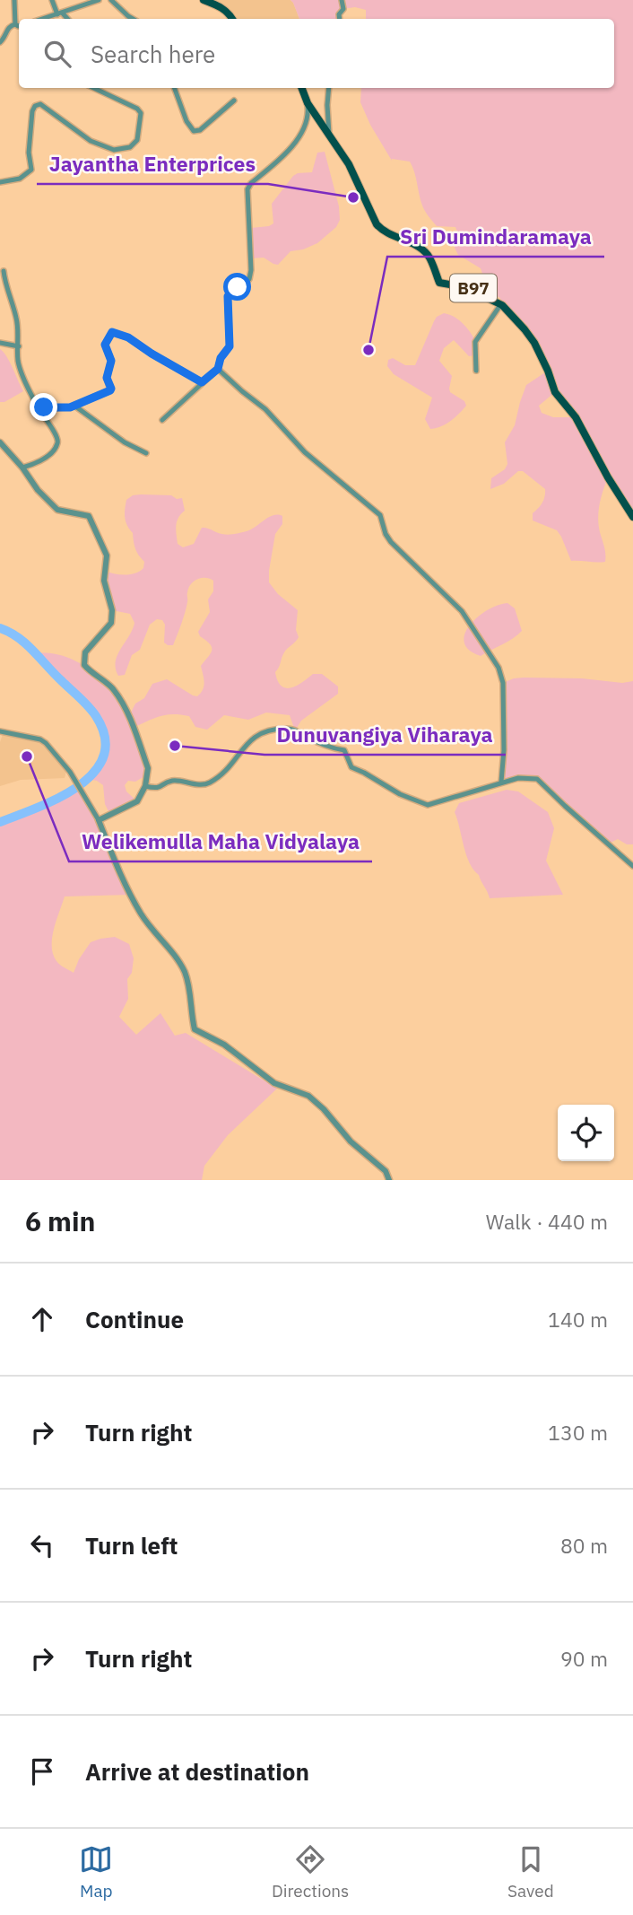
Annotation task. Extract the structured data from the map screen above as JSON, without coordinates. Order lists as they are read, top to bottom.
{
  "streets": {
    "main road": ["B97"]
  },
  "places": [
    "Jayantha Enterprices",
    "Sri Dumindaramaya",
    "Dunuvangiya Viharaya",
    "Welikemulla Maha Vidyalaya"
  ],
  "page": {
    "search": "Search here",
    "heading": ["6 min", "Walk · 440 m"],
    "list": [
      ["Continue", "140 m"],
      ["Turn right", "130 m"],
      ["Turn left", "80 m"],
      ["Turn right", "90 m"],
      "Arrive at destination"
    ],
    "nav": ["Map", "Directions", "Saved"]
  }
}
